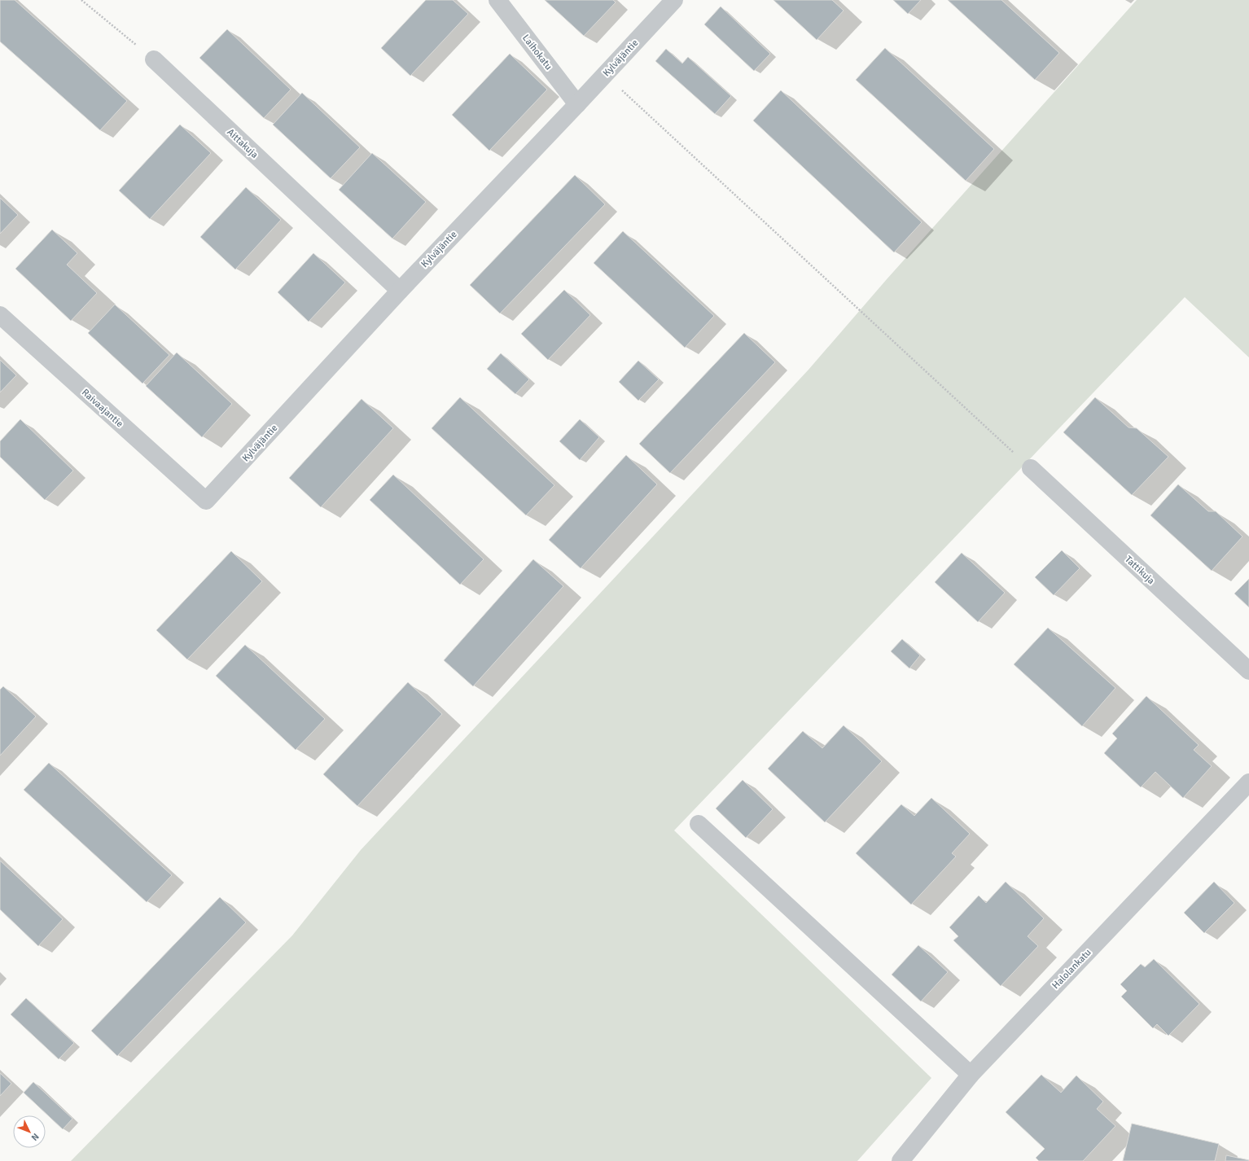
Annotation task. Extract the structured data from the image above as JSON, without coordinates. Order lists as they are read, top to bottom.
{
  "streets": {
    "street": [
      "Laihokatu",
      "Kylväjäntie",
      "Aittakuja",
      "Raivaajantie",
      "Tattikuja",
      "Halolankatu"
    ]
  },
  "crossings": [
    ["Laihokatu", "Kylväjäntie"],
    ["Kylväjäntie", "Aittakuja"],
    ["Kylväjäntie", "Raivaajantie"]
  ],
  "north": "bottom right"
}
